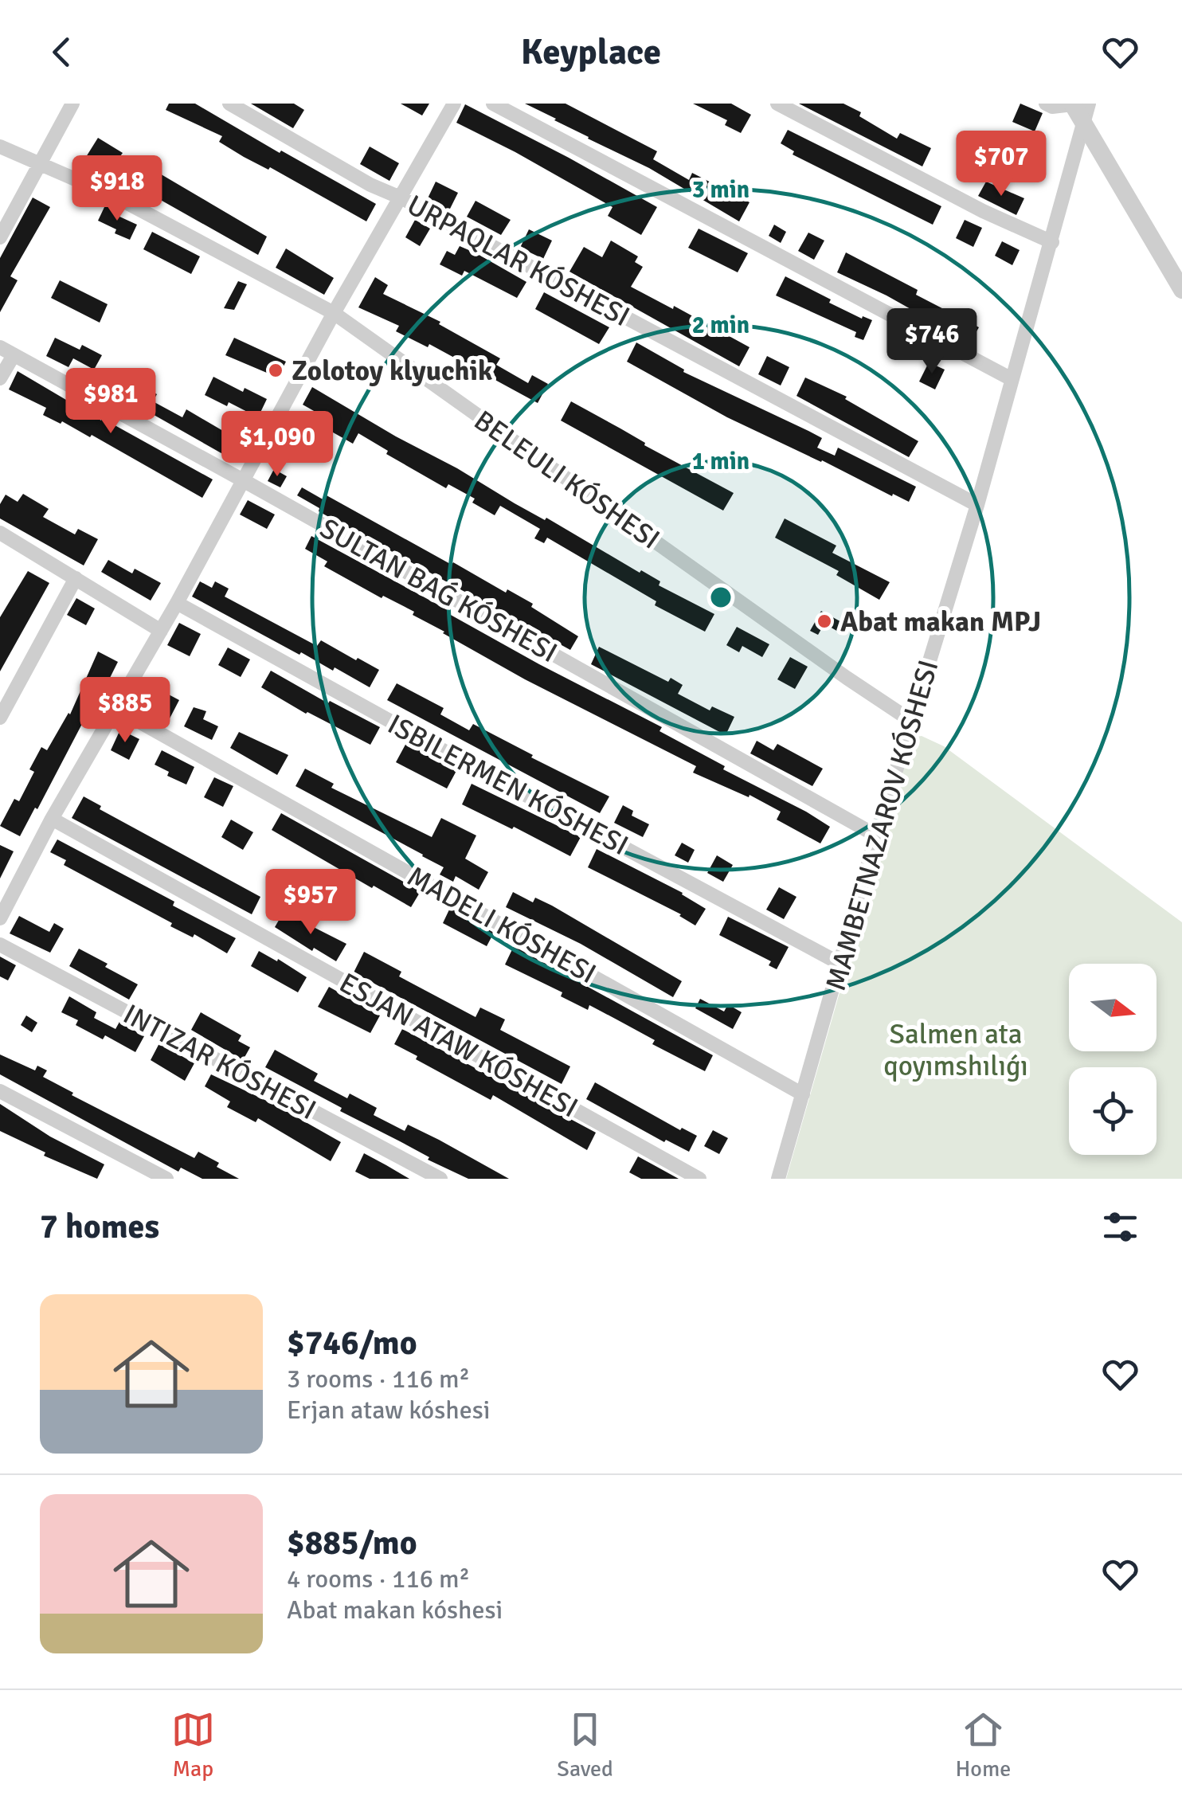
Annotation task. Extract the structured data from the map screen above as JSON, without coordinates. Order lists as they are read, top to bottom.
{
  "streets": {
    "street": [
      "URPAQLAR KÓSHESI",
      "BELEULI KÓSHESI",
      "SULTAN BAǴ KÓSHESI",
      "ISBILERMEN KÓSHESI",
      "MAMBETNAZAROV KÓSHESI",
      "MADELI KÓSHESI",
      "ESJAN ATAW KÓSHESI",
      "INTIZAR KÓSHESI"
    ]
  },
  "crossings": [
    ["URPAQLAR KÓSHESI", "MAMBETNAZAROV KÓSHESI"],
    ["BELEULI KÓSHESI", "MAMBETNAZAROV KÓSHESI"],
    ["SULTAN BAǴ KÓSHESI", "MAMBETNAZAROV KÓSHESI"],
    ["ISBILERMEN KÓSHESI", "MAMBETNAZAROV KÓSHESI"],
    ["MAMBETNAZAROV KÓSHESI", "MADELI KÓSHESI"]
  ],
  "parks": ["Salmen ata qoyımshılıǵı"],
  "places": ["Zolotoy klyuchik", "Abat makan MPJ"],
  "north": "right",
  "page": {
    "header": "Keyplace",
    "price": [
      "$707",
      "$918",
      "$746",
      "$981",
      "$1,090",
      "$885",
      "$957"
    ],
    "heading": "7 homes",
    "list": [
      {
        "name": "$746/mo",
        "note": "3 rooms · 116 m² · Erjan ataw kóshesi"
      },
      {
        "name": "$885/mo",
        "note": "4 rooms · 116 m² · Abat makan kóshesi"
      }
    ],
    "tabs": ["Map", "Saved", "Home"]
  },
  "rings": ["3 min", "2 min", "1 min"]
}
